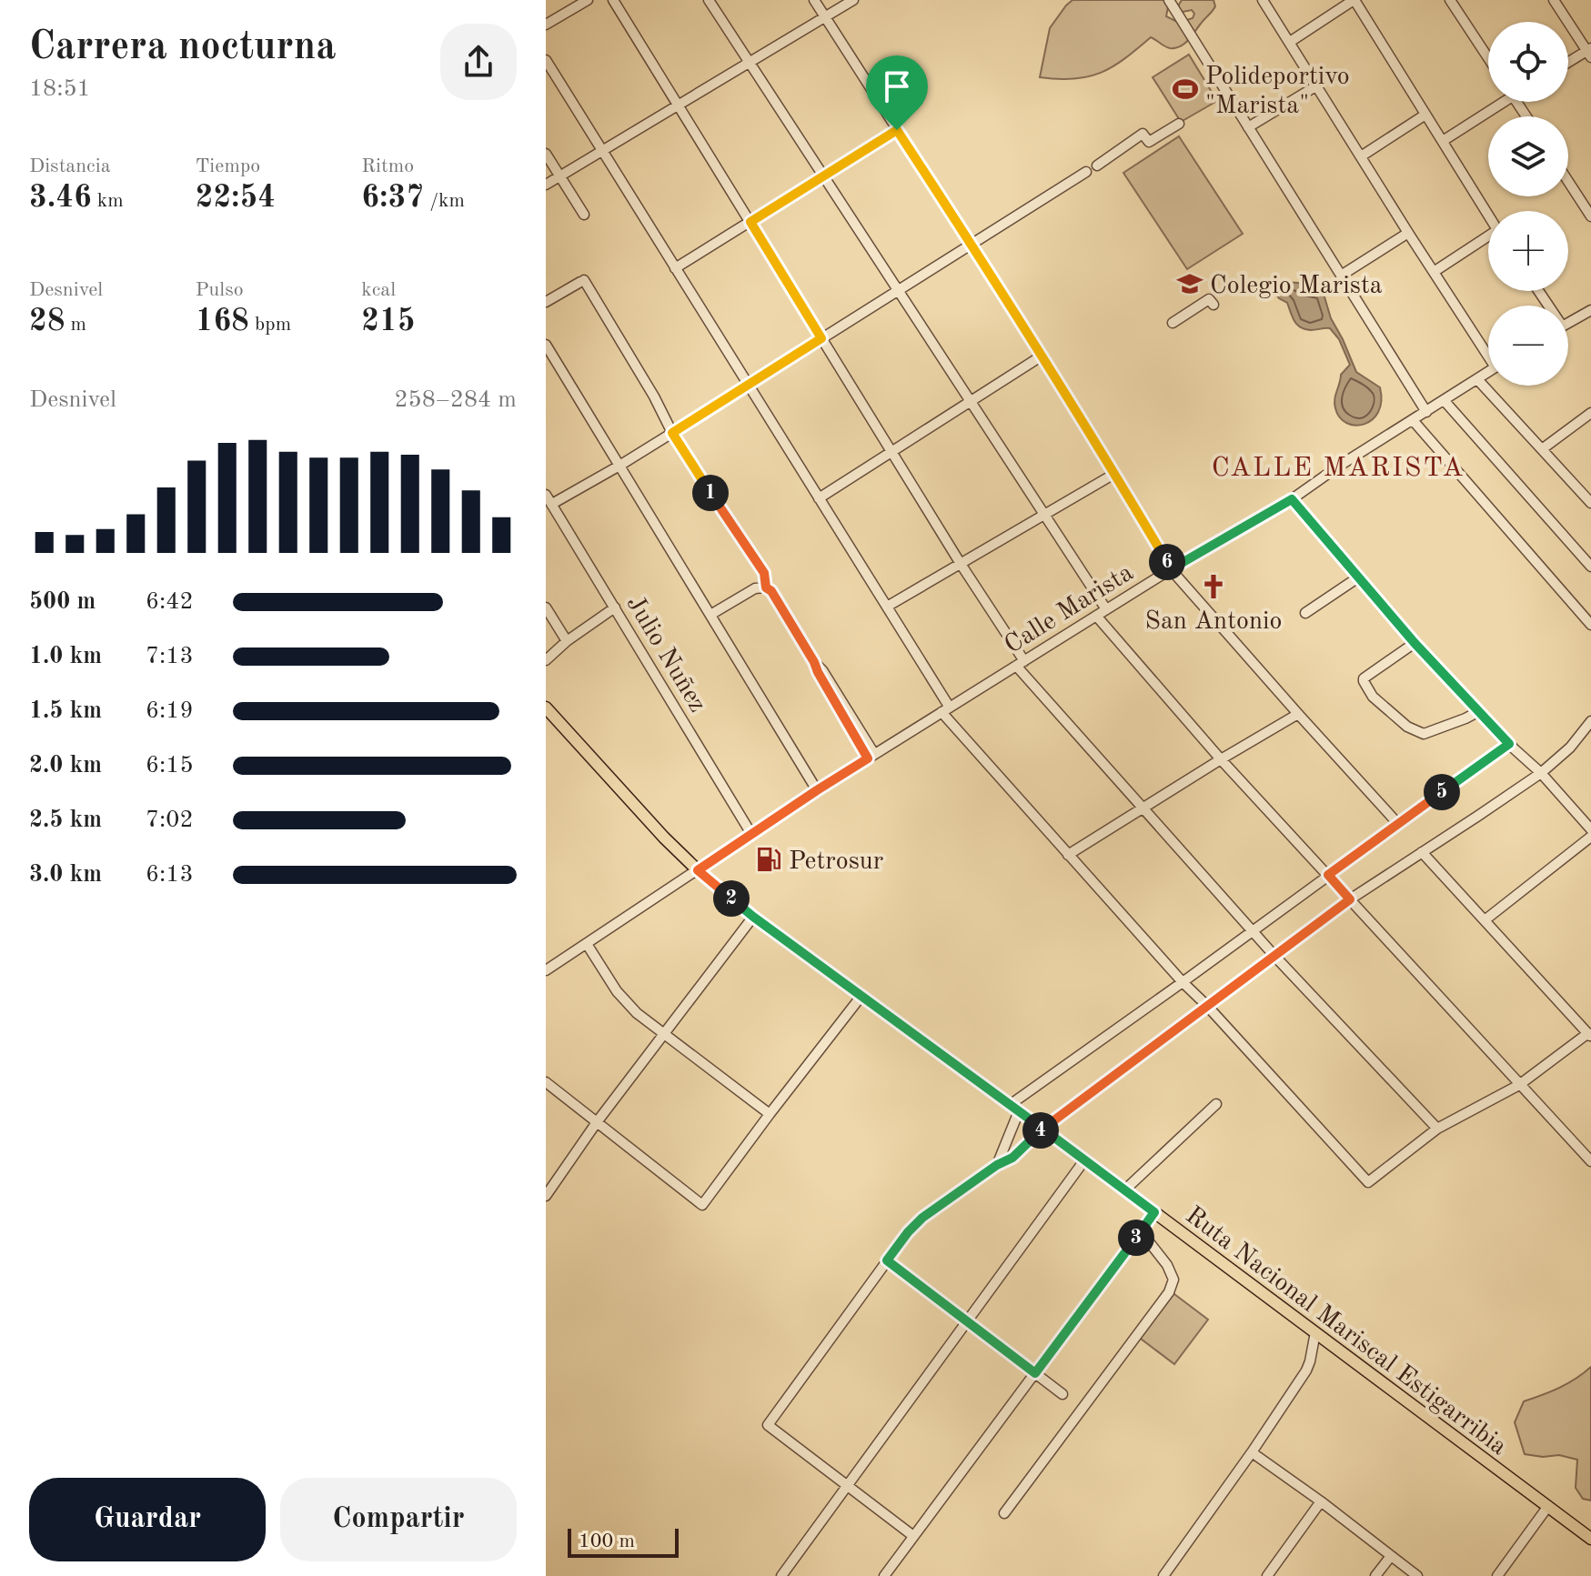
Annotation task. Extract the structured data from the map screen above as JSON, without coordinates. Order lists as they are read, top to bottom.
{
  "streets": {
    "main road": ["Ruta Nacional Mariscal Estigarribia"],
    "street": ["Calle Marista", "Julio Nuñez"]
  },
  "crossings": [
    ["Calle Marista", "Julio Nuñez"],
    ["Calle Marista", "Ruta Nacional Mariscal Estigarribia"]
  ],
  "districts": ["CALLE MARISTA"],
  "places": {
    "sports": ["Polideportivo \"Marista\""],
    "school or university": ["Colegio Marista"],
    "church": ["San Antonio"],
    "fuel station": ["Petrosur"]
  },
  "scale_bar": "100 m",
  "page": {
    "heading": ["Carrera nocturna", "18:51"],
    "map_buttons": ["+", "−"],
    "stats": [
      ["Distancia", "3.46 km"],
      ["Tiempo", "22:54"],
      ["Ritmo", "6:37 /km"],
      ["Desnivel", "28 m"],
      ["Pulso", "168 bpm"],
      ["kcal", "215"]
    ],
    "chart": ["Desnivel", "258–284 m"],
    "pins": [
      "1",
      "6",
      "5",
      "2",
      "4",
      "3"
    ],
    "list": [
      {
        "name": "500 m",
        "note": "6:42"
      },
      {
        "name": "1.0 km",
        "note": "7:13"
      },
      {
        "name": "1.5 km",
        "note": "6:19"
      },
      {
        "name": "2.0 km",
        "note": "6:15"
      },
      {
        "name": "2.5 km",
        "note": "7:02"
      },
      {
        "name": "3.0 km",
        "note": "6:13"
      }
    ],
    "buttons": ["Guardar", "Compartir"],
    "scale": "100 m"
  }
}
